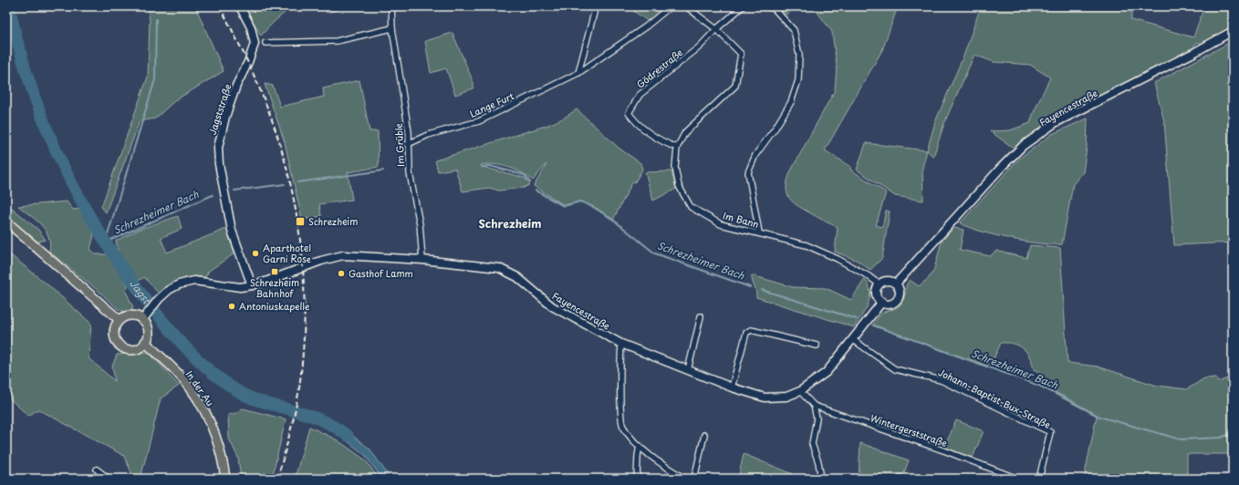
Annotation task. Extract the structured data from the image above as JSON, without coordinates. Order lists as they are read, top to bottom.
{
  "streets": {
    "main road": ["In der Au"],
    "street": [
      "Gödrestraße",
      "Lange Furt",
      "Fayencestraße",
      "Jagststraße",
      "Im Grüble",
      "Im Bann",
      "Johann-Baptist-Bux-Straße",
      "Wintergerststraße"
    ]
  },
  "crossings": [
    ["Gödrestraße", "Im Bann"],
    ["Lange Furt", "Im Grüble"],
    ["Fayencestraße", "Jagststraße"],
    ["Fayencestraße", "Im Grüble"],
    ["Fayencestraße", "Im Bann"],
    ["Fayencestraße", "In der Au"],
    ["Fayencestraße", "Johann-Baptist-Bux-Straße"],
    ["Fayencestraße", "Wintergerststraße"]
  ],
  "districts": ["Schrezheim"],
  "water": ["Schrezheimer Bach", "Jagst"],
  "places": {
    "transit": ["Schrezheim", "Schrezheim Bahnhof"],
    "other": ["Aparthotel Garni Rose", "Gasthof Lamm", "Antoniuskapelle"]
  }
}
